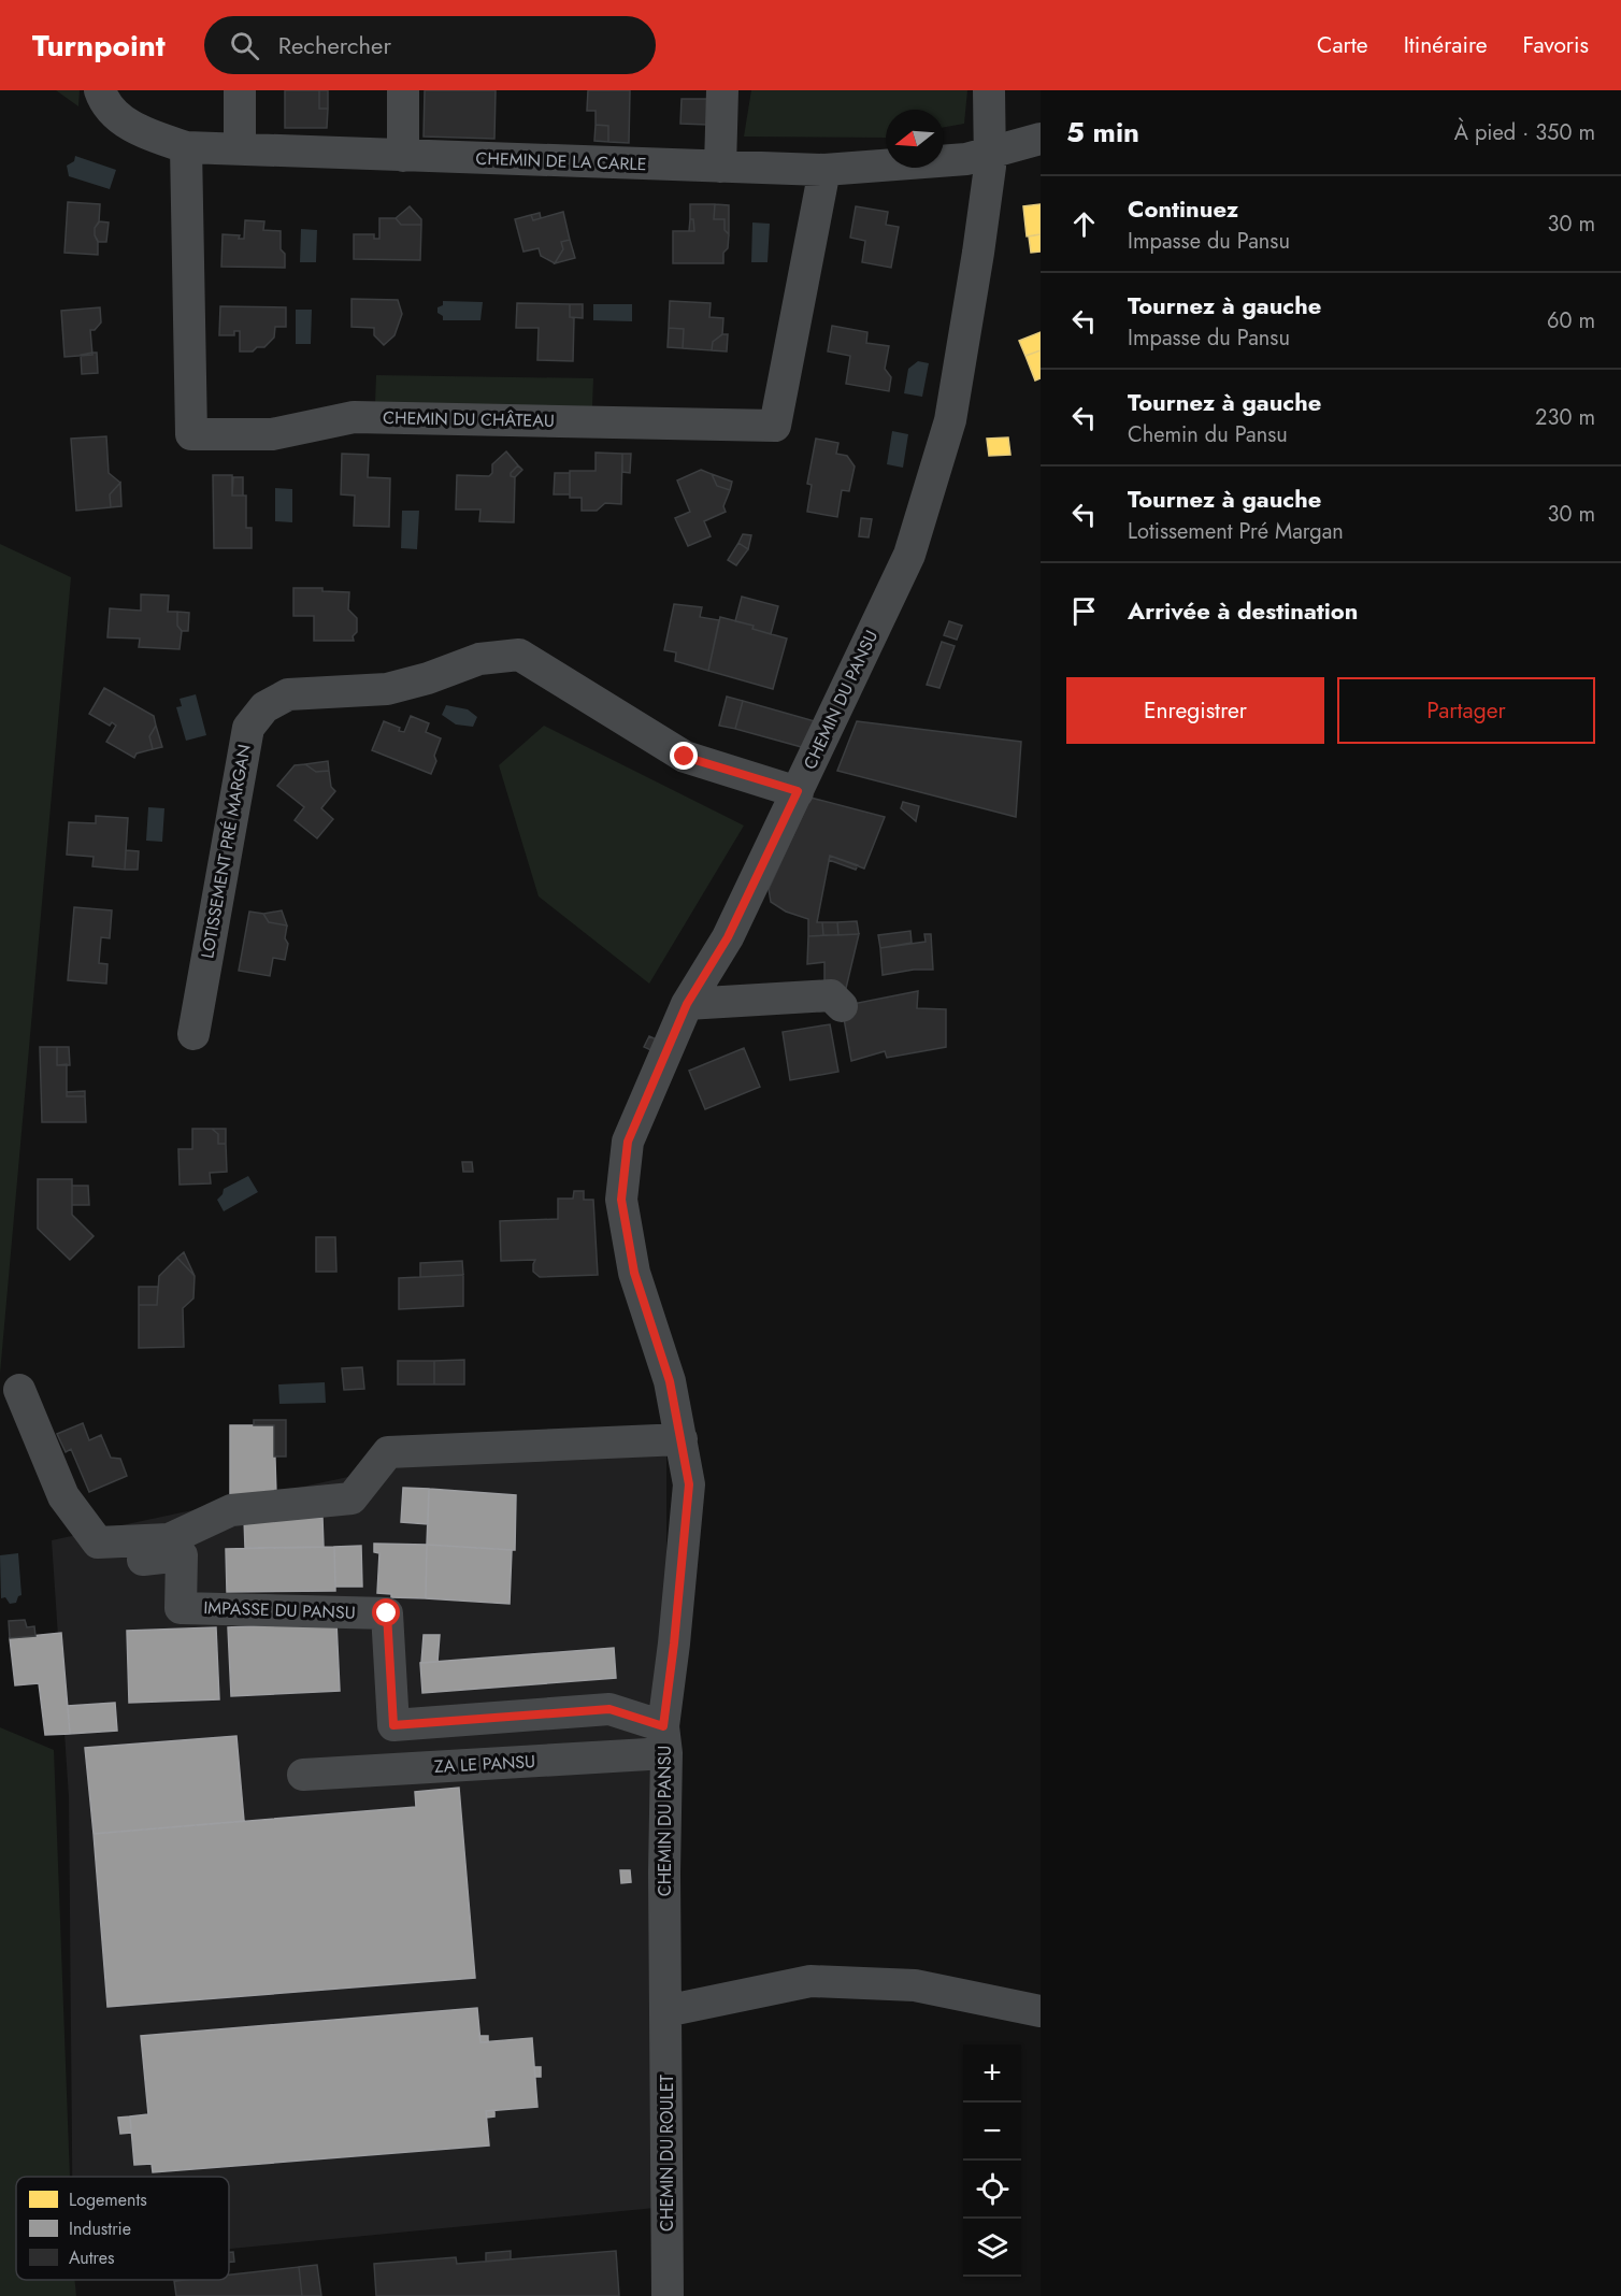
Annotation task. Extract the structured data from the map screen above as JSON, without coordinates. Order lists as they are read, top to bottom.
{
  "streets": {
    "street": [
      "CHEMIN DE LA CARLE",
      "CHEMIN DU CHÂTEAU",
      "CHEMIN DU PANSU",
      "LOTISSEMENT PRÉ MARGAN",
      "IMPASSE DU PANSU",
      "ZA LE PANSU",
      "CHEMIN DU ROULET"
    ]
  },
  "crossings": [
    ["CHEMIN DE LA CARLE", "CHEMIN DU CHÂTEAU"],
    ["CHEMIN DE LA CARLE", "CHEMIN DU PANSU"],
    ["CHEMIN DU PANSU", "LOTISSEMENT PRÉ MARGAN"],
    ["CHEMIN DU PANSU", "IMPASSE DU PANSU"],
    ["CHEMIN DU PANSU", "ZA LE PANSU"],
    ["CHEMIN DU PANSU", "CHEMIN DU ROULET"],
    ["IMPASSE DU PANSU", "ZA LE PANSU"]
  ],
  "legend": ["Logements", "Industrie", "Autres"],
  "north": "left",
  "page": {
    "header": "Turnpoint",
    "search": "Rechercher",
    "nav": ["Carte", "Itinéraire", "Favoris"],
    "heading": ["5 min", "À pied · 350 m"],
    "list": [
      ["Continuez", "Impasse du Pansu", "30 m"],
      ["Tournez à gauche", "Impasse du Pansu", "60 m"],
      ["Tournez à gauche", "Chemin du Pansu", "230 m"],
      ["Tournez à gauche", "Lotissement Pré Margan", "30 m"],
      "Arrivée à destination"
    ],
    "buttons": ["Enregistrer", "Partager"],
    "map_buttons": ["+", "−"]
  }
}
